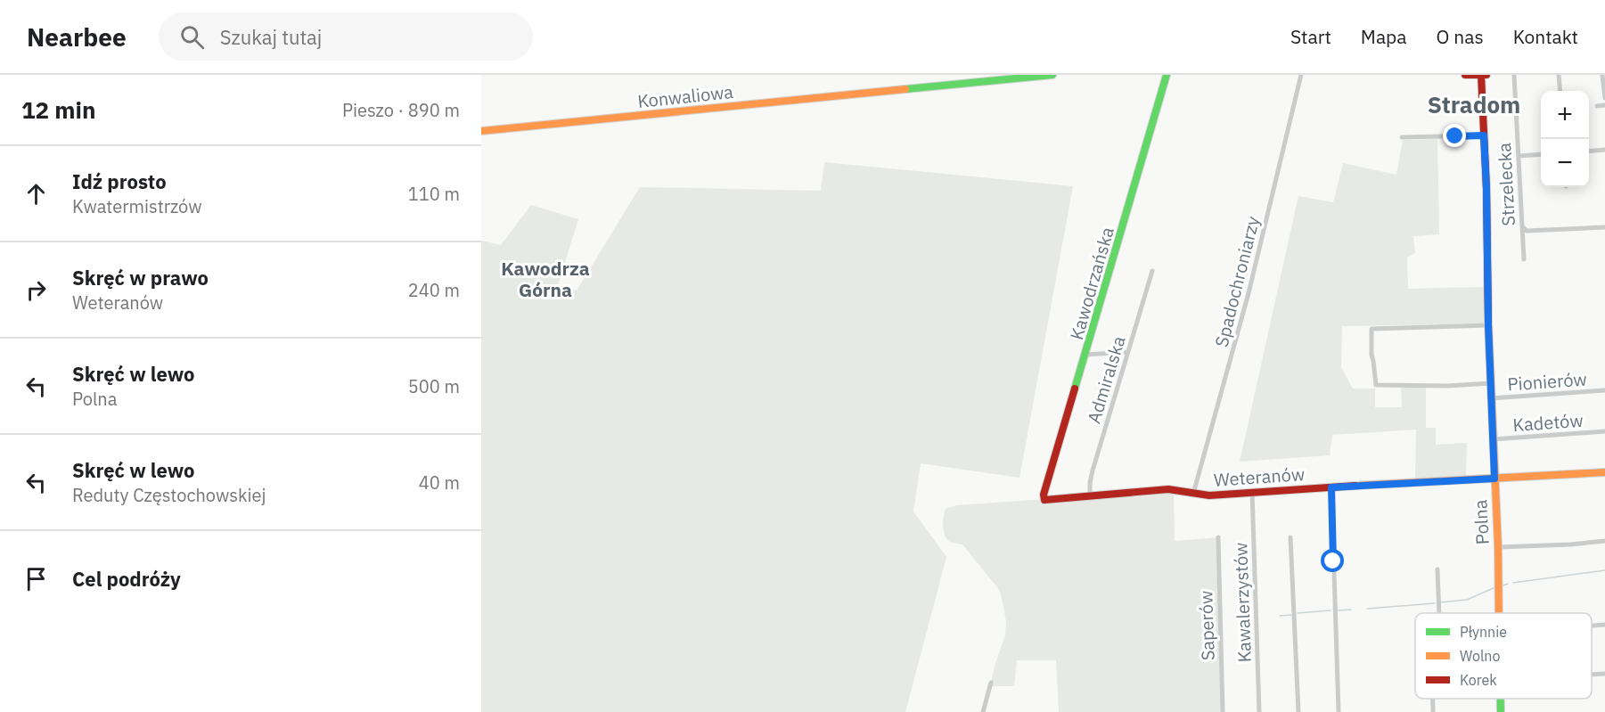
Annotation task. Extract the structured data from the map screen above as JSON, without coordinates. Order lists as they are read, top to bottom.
{
  "streets": {
    "street": [
      "Konwaliowa",
      "Strzelecka",
      "Spadochroniarzy",
      "Kawodrzańska",
      "Admiralska",
      "Pionierów",
      "Kadetów",
      "Weteranów",
      "Polna",
      "Kawalerzystów",
      "Saperów"
    ]
  },
  "crossings": [
    ["Spadochroniarzy", "Weteranów"],
    ["Kawodrzańska", "Weteranów"],
    ["Admiralska", "Weteranów"],
    ["Pionierów", "Polna"],
    ["Kadetów", "Polna"],
    ["Weteranów", "Polna"],
    ["Weteranów", "Kawalerzystów"]
  ],
  "districts": ["Stradom", "Kawodrza Górna"],
  "legend": ["Płynnie", "Wolno", "Korek"],
  "page": {
    "header": "Nearbee",
    "search": "Szukaj tutaj",
    "nav": [
      "Start",
      "Mapa",
      "O nas",
      "Kontakt"
    ],
    "heading": ["12 min", "Pieszo · 890 m"],
    "map_buttons": ["+", "−"],
    "list": [
      ["Idź prosto", "Kwatermistrzów", "110 m"],
      ["Skręć w prawo", "Weteranów", "240 m"],
      ["Skręć w lewo", "Polna", "500 m"],
      ["Skręć w lewo", "Reduty Częstochowskiej", "40 m"],
      "Cel podróży"
    ]
  }
}
